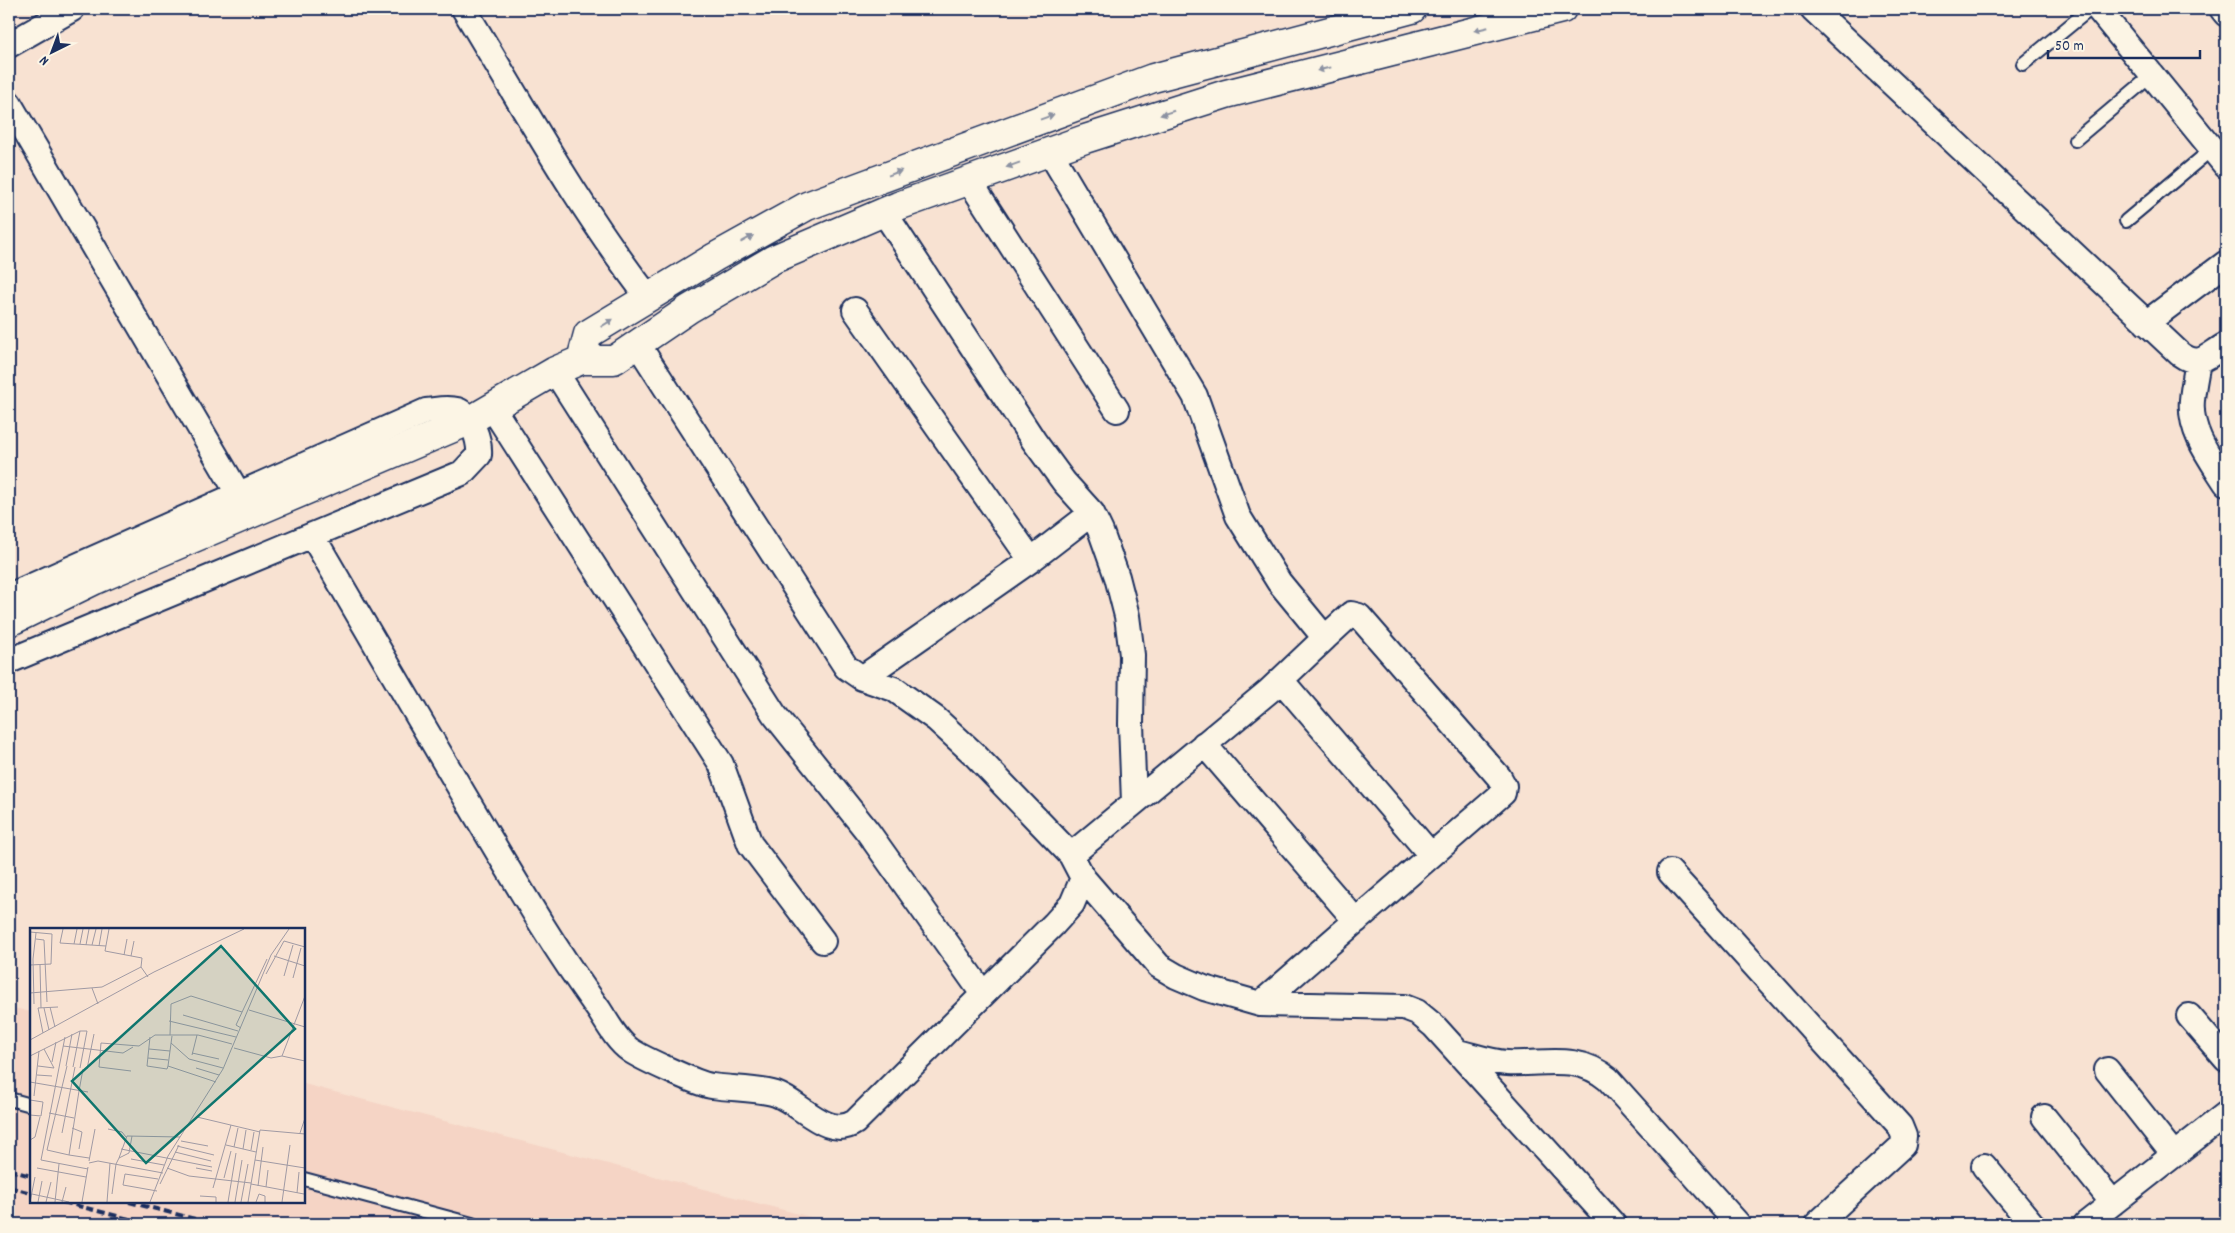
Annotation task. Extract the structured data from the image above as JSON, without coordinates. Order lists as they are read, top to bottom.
{
  "scale_bar": "50 m",
  "north": "bottom left"
}
